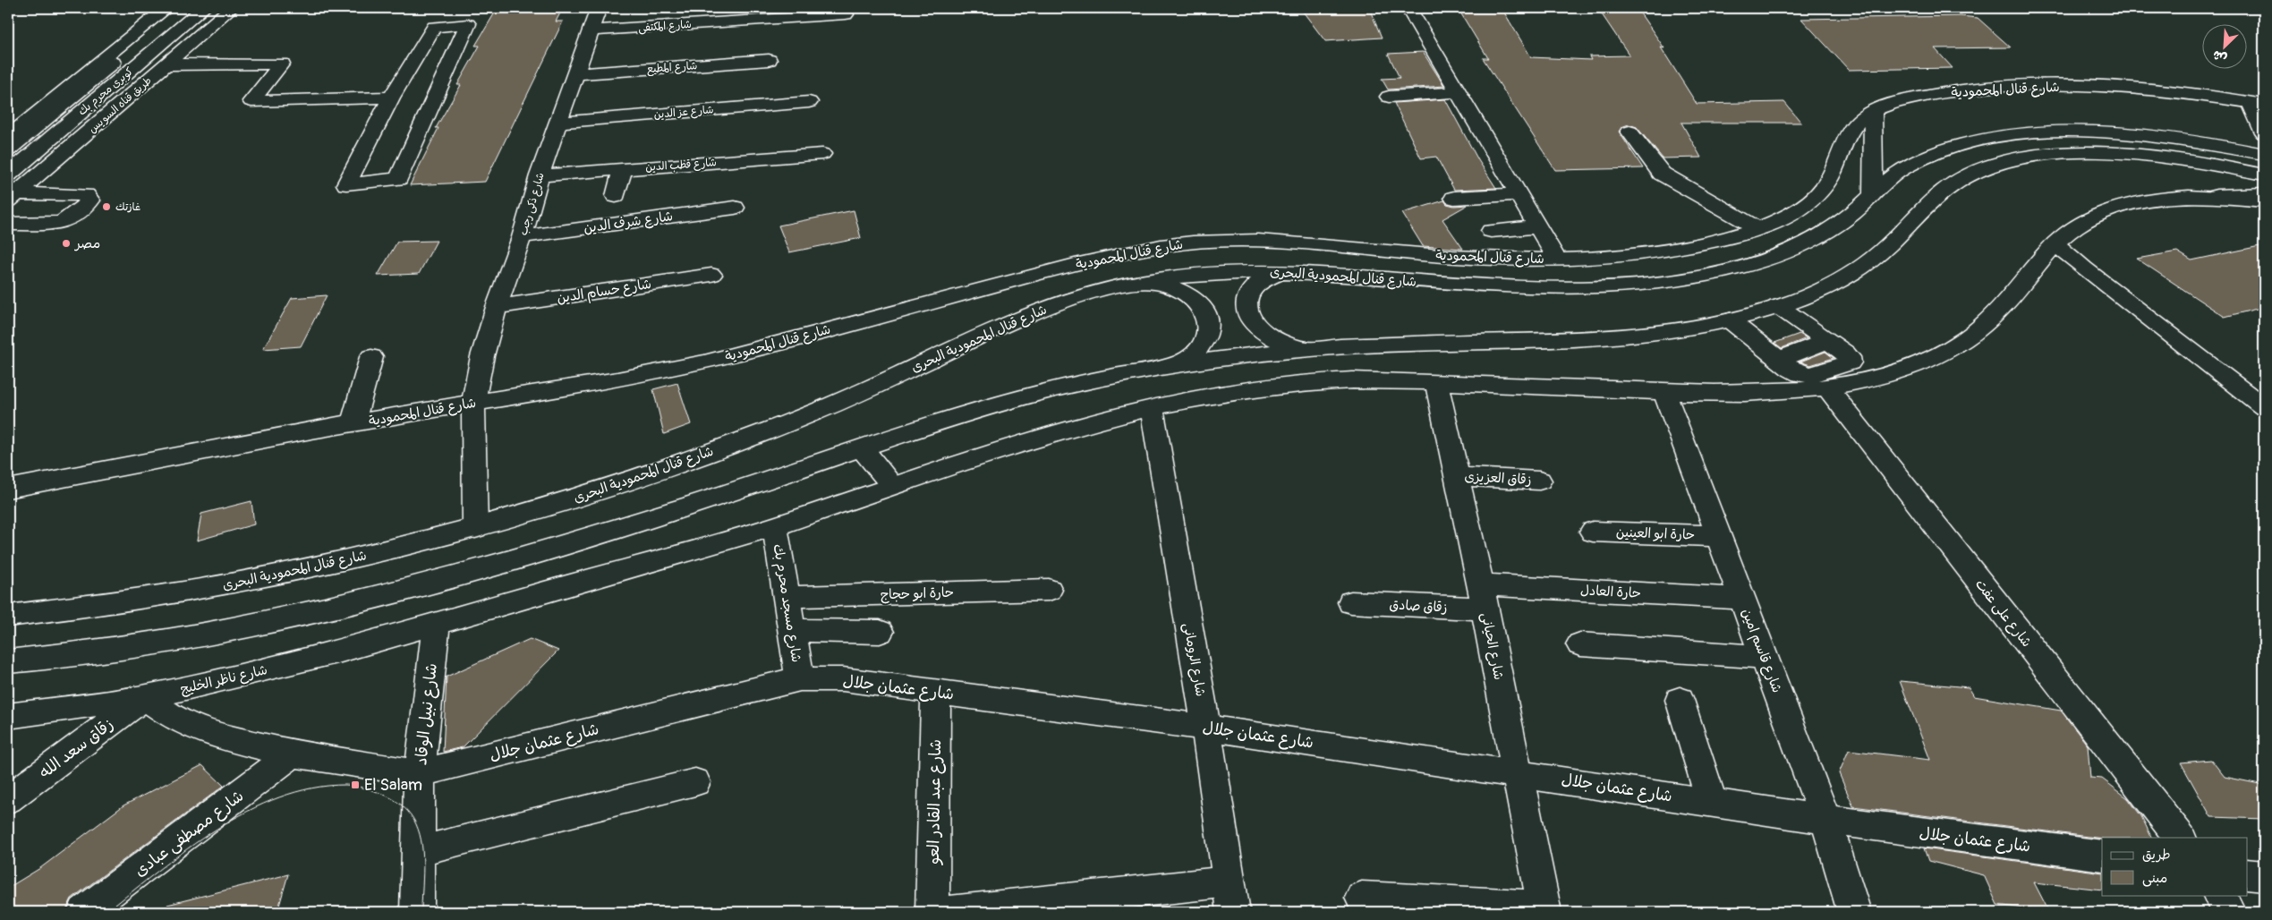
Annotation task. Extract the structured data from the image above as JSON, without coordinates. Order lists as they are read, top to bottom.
{
  "streets": {
    "main road": [
      "شارع المكتفى",
      "شارع المطيع",
      "شارع قنال المحمودية",
      "كوبرى محرم بك",
      "طريق قناه السويس",
      "شارع عز الدين",
      "شارع قطب الدين",
      "شارع ذكى رجب",
      "شارع شرف الدين",
      "شارع قنال المحمودية البحرى",
      "شارع حسام الدين",
      "زقاق العزيزى",
      "حارة ابو العينين",
      "حارة العادل",
      "حارة ابو حجاج",
      "شارع مسجد محرم بك",
      "زقاق صادق",
      "شارع على عفت",
      "شارع الحيانى",
      "شارع قاسم امين",
      "شارع الرومانى",
      "شارع ناظر الخليج",
      "شارع عثمان جلال",
      "شارع نبيل الوقاد",
      "زقاق سعد الله",
      "شارع عبد القادر العو",
      "شارع مصطفى عبادى"
    ]
  },
  "crossings": [
    ["شارع المكتفى", "شارع ذكى رجب"],
    ["شارع المطيع", "شارع ذكى رجب"],
    ["شارع قنال المحمودية", "شارع ذكى رجب"],
    ["شارع عز الدين", "شارع ذكى رجب"],
    ["شارع قطب الدين", "شارع ذكى رجب"],
    ["شارع ذكى رجب", "شارع شرف الدين"],
    ["شارع ذكى رجب", "شارع قنال المحمودية البحرى"],
    ["شارع ذكى رجب", "شارع حسام الدين"],
    ["زقاق العزيزى", "شارع الحيانى"],
    ["حارة ابو العينين", "شارع قاسم امين"],
    ["حارة العادل", "زقاق صادق"],
    ["حارة العادل", "شارع الحيانى"],
    ["حارة العادل", "شارع قاسم امين"],
    ["حارة ابو حجاج", "شارع مسجد محرم بك"],
    ["شارع مسجد محرم بك", "شارع عثمان جلال"],
    ["زقاق صادق", "شارع الحيانى"],
    ["شارع الحيانى", "شارع عثمان جلال"],
    ["شارع قاسم امين", "شارع عثمان جلال"],
    ["شارع الرومانى", "شارع عثمان جلال"],
    ["شارع ناظر الخليج", "شارع نبيل الوقاد"],
    ["شارع ناظر الخليج", "زقاق سعد الله"],
    ["شارع عثمان جلال", "شارع نبيل الوقاد"],
    ["شارع عثمان جلال", "شارع عبد القادر العو"]
  ],
  "places": {
    "other": ["غازتك", "مصر"],
    "transit": ["El Salam"]
  },
  "legend": ["طريق", "مبنى"],
  "north": "bottom left"
}
